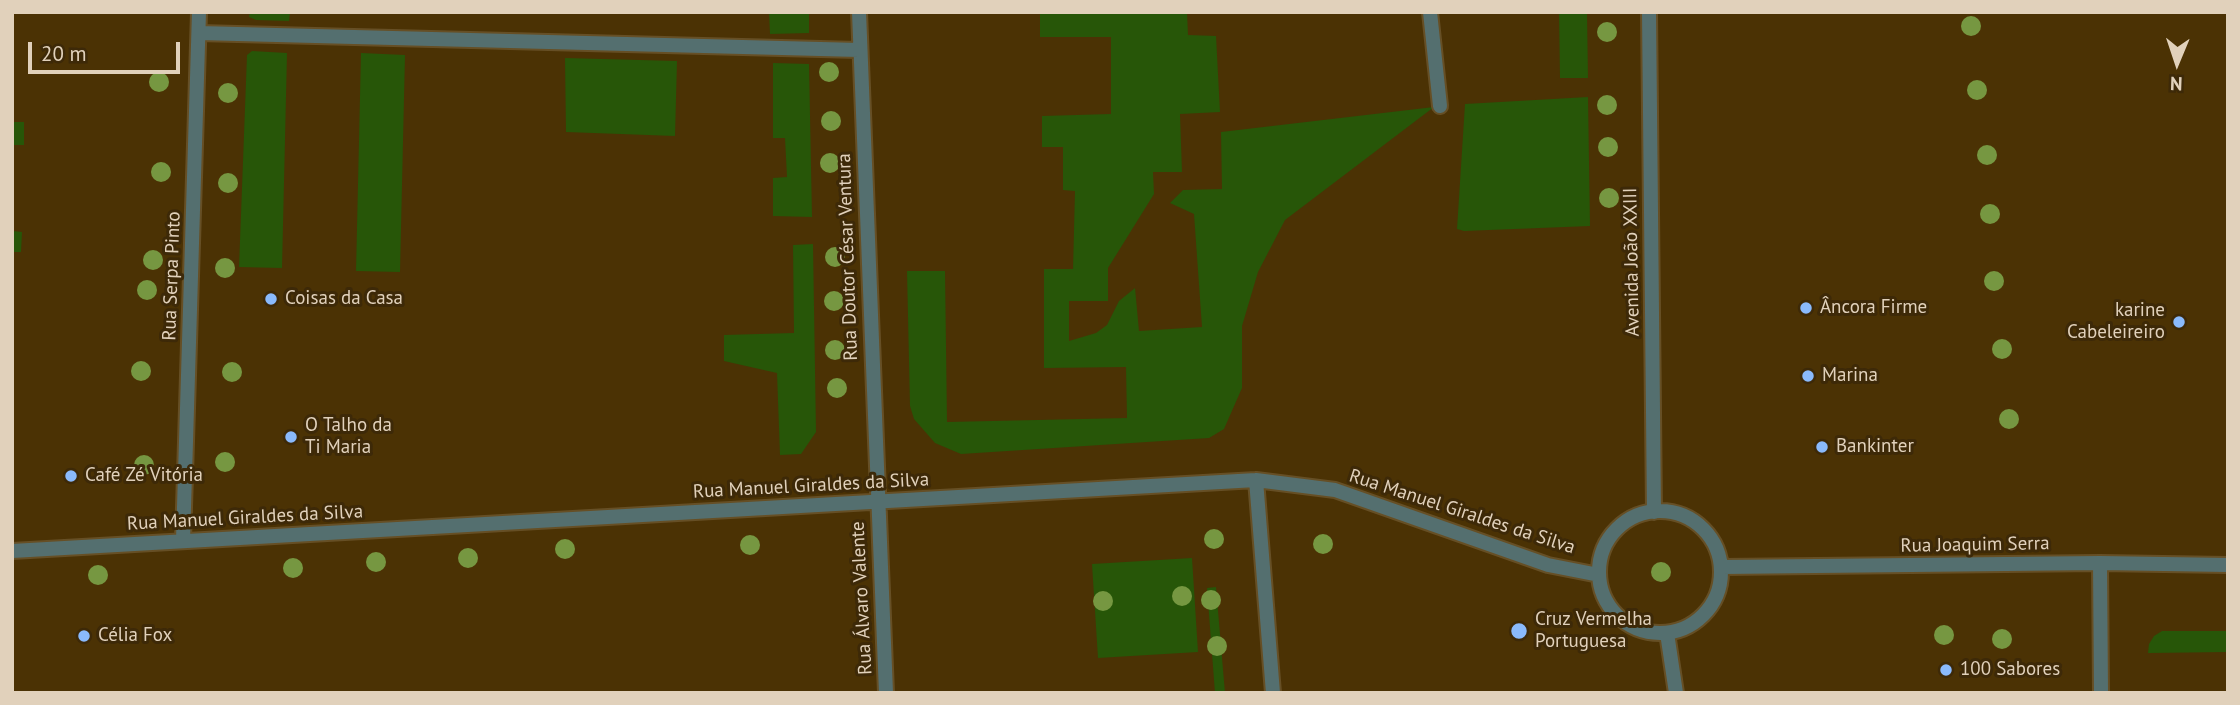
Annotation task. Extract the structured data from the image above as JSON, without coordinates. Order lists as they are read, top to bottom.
{
  "streets": {
    "street": [
      "Rua Doutor César Ventura",
      "Avenida João XXIII",
      "Rua Serpa Pinto",
      "Rua Manuel Giraldes da Silva",
      "Rua Joaquim Serra",
      "Rua Álvaro Valente"
    ]
  },
  "crossings": [
    ["Rua Doutor César Ventura", "Rua Manuel Giraldes da Silva"],
    ["Rua Doutor César Ventura", "Rua Álvaro Valente"],
    ["Avenida João XXIII", "Rua Manuel Giraldes da Silva"],
    ["Avenida João XXIII", "Rua Joaquim Serra"],
    ["Rua Serpa Pinto", "Rua Manuel Giraldes da Silva"],
    ["Rua Manuel Giraldes da Silva", "Rua Joaquim Serra"],
    ["Rua Manuel Giraldes da Silva", "Rua Álvaro Valente"]
  ],
  "places": [
    "Coisas da Casa",
    "Âncora Firme",
    "karine Cabeleireiro",
    "Marina",
    "O Talho da Ti Maria",
    "Bankinter",
    "Café Zé Vitória",
    "Cruz Vermelha Portuguesa",
    "Célia Fox",
    "100 Sabores"
  ],
  "scale_bar": "20 m",
  "north": "bottom"
}
